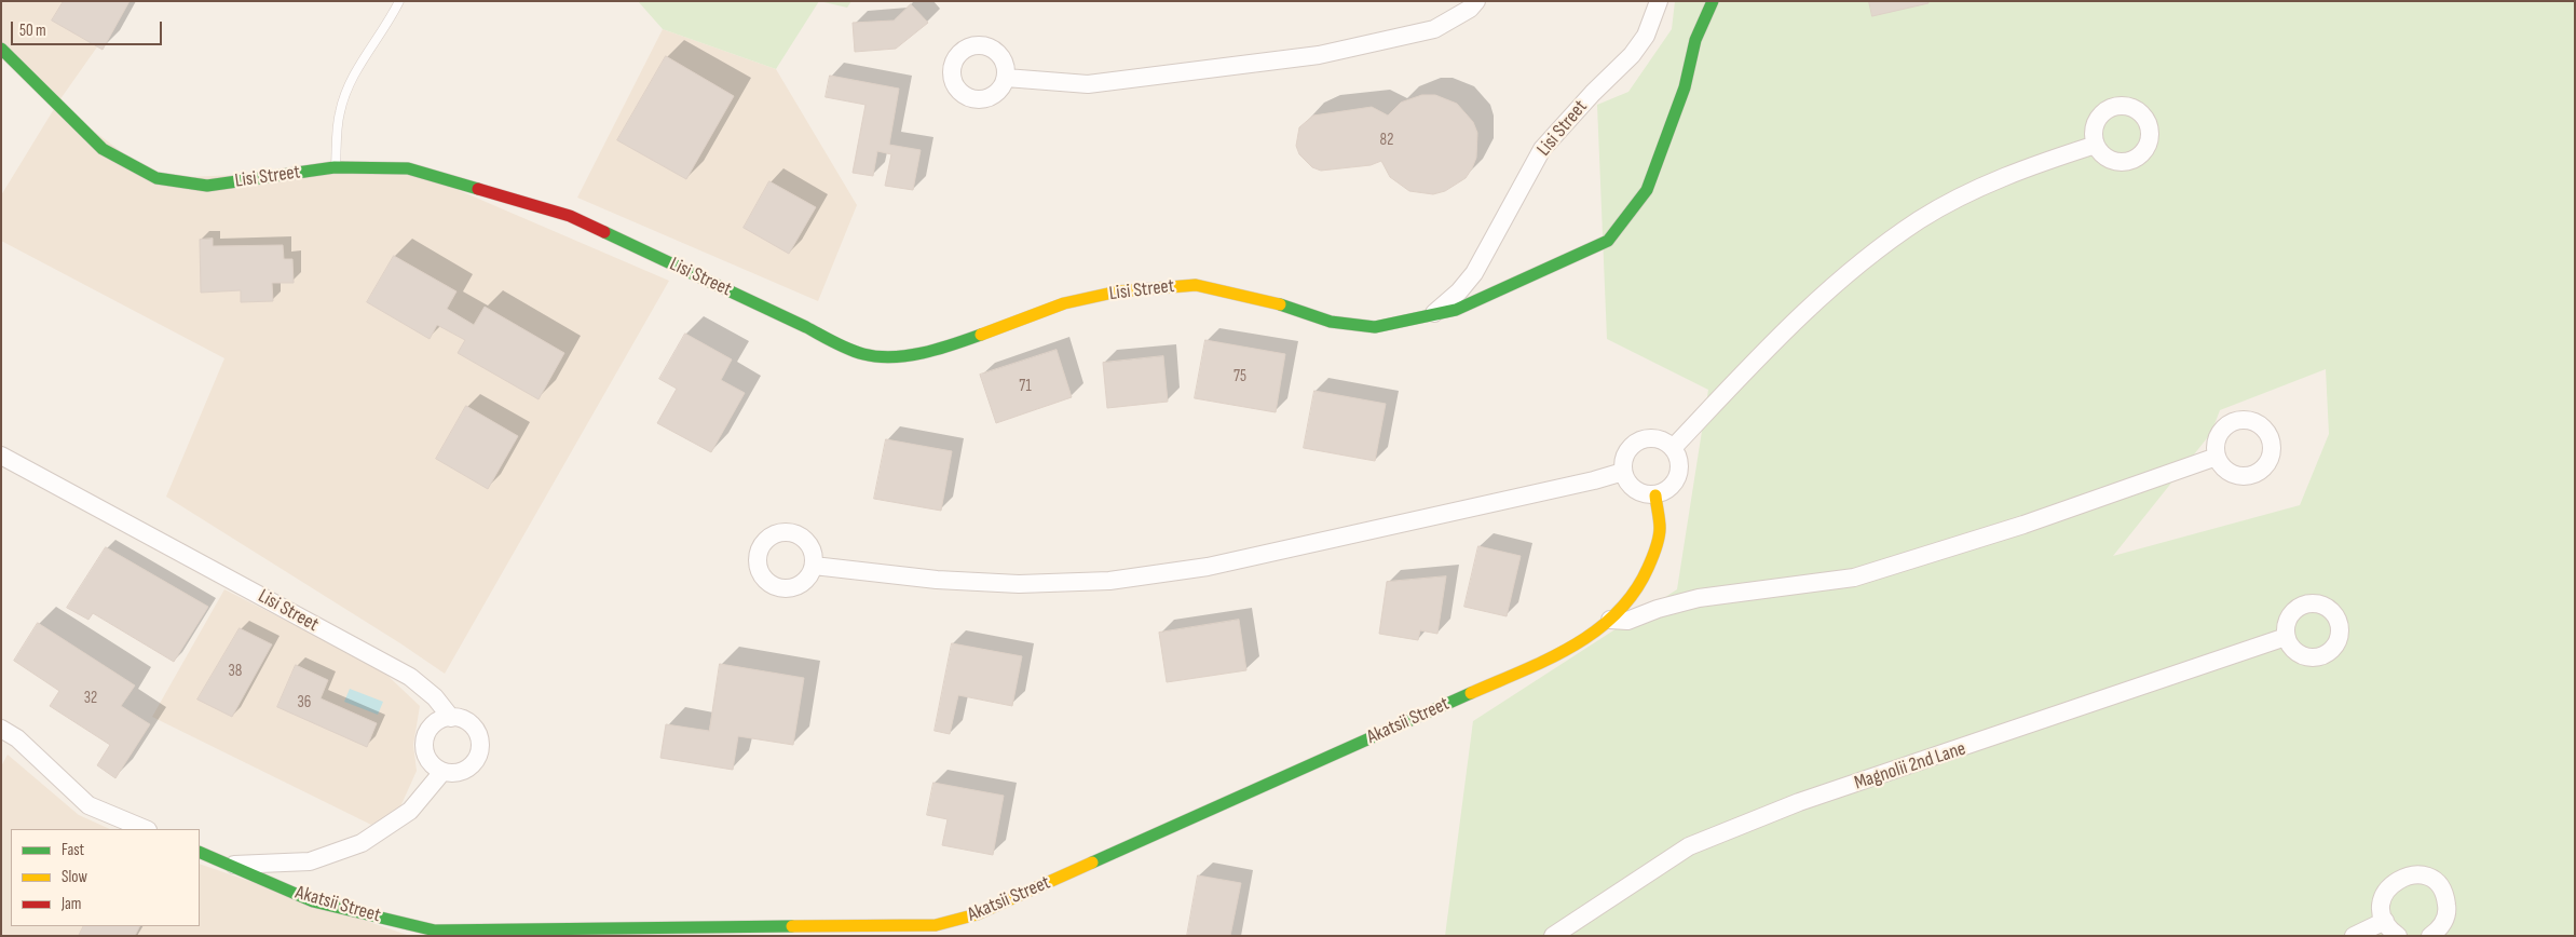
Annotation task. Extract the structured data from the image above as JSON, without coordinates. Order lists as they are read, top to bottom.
{
  "streets": {
    "street": ["Lisi Street", "Akatsii Street", "Magnolii 2nd Lane"]
  },
  "house_numbers": [
    "82",
    "75",
    "71",
    "38",
    "32",
    "36"
  ],
  "legend": ["Fast", "Slow", "Jam"],
  "scale_bar": "50 m"
}
